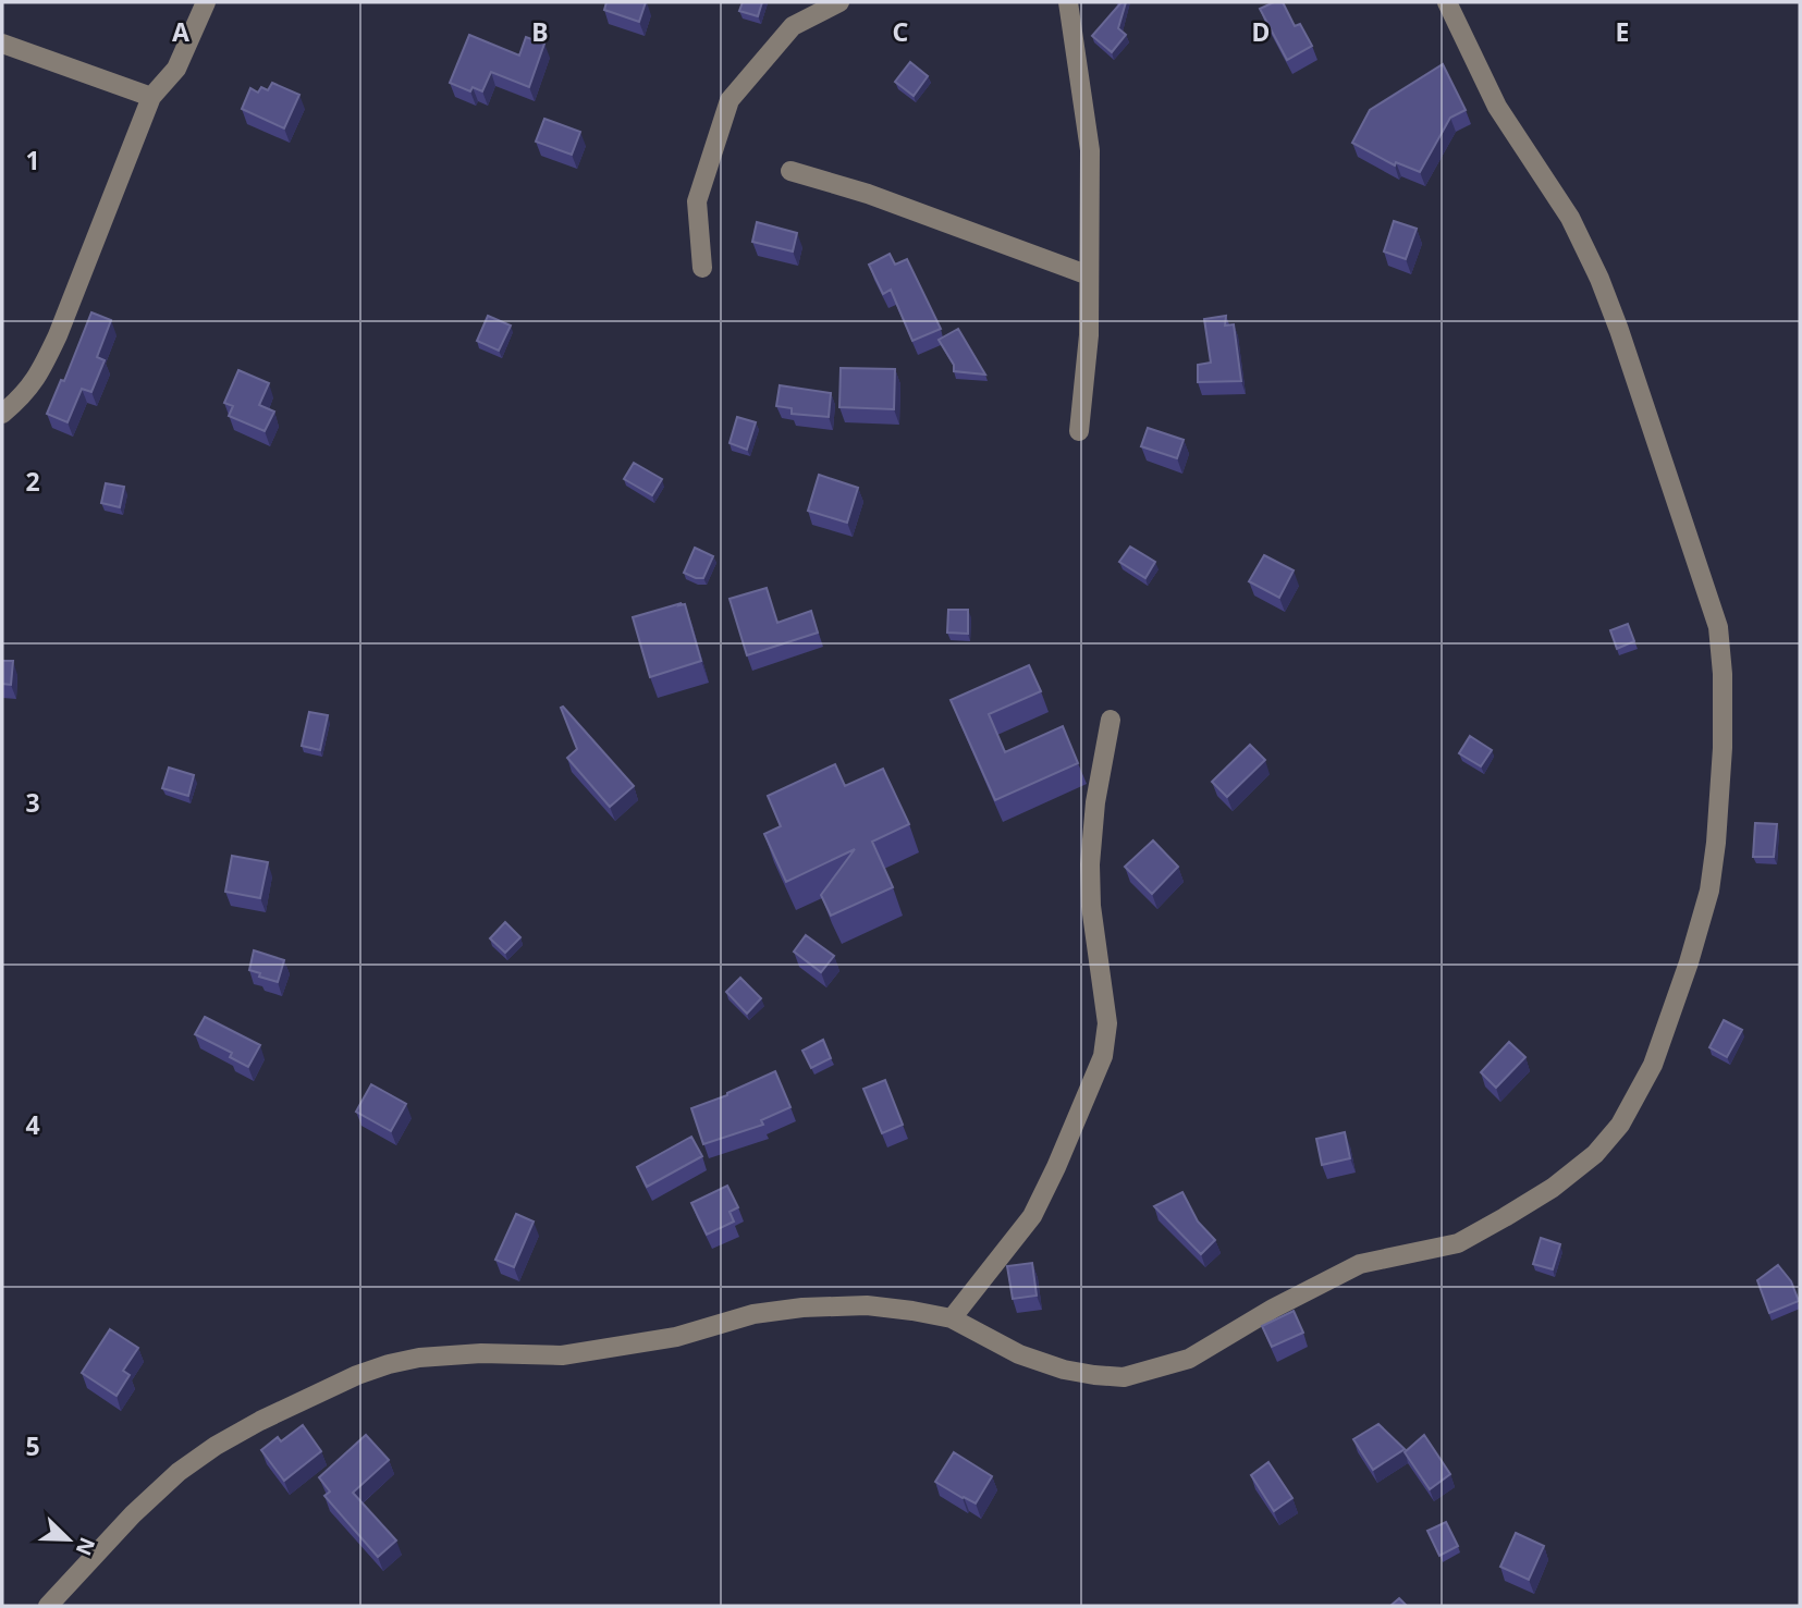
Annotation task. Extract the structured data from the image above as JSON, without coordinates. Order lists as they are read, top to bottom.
{
  "north": "bottom right",
  "grid": {
    "columns": [
      "A",
      "B",
      "C",
      "D",
      "E"
    ],
    "rows": [
      "1",
      "2",
      "3",
      "4",
      "5"
    ]
  }
}
